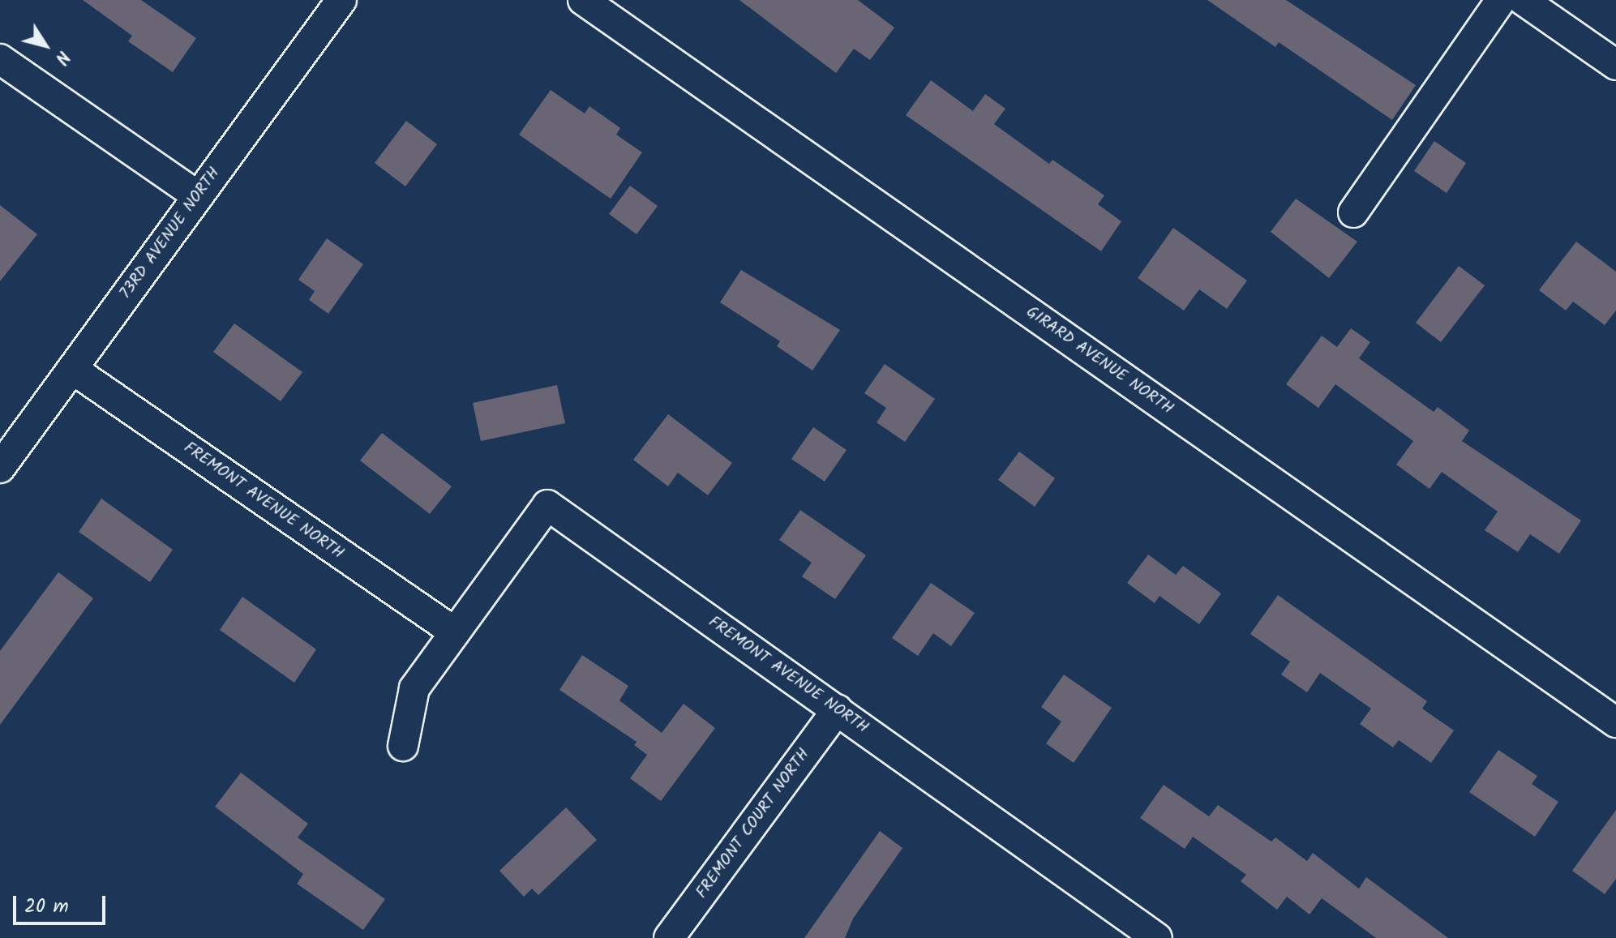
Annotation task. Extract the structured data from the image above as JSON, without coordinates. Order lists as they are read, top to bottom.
{
  "streets": {
    "street": [
      "73RD AVENUE NORTH",
      "GIRARD AVENUE NORTH",
      "FREMONT AVENUE NORTH",
      "FREMONT COURT NORTH"
    ]
  },
  "crossings": [
    ["73RD AVENUE NORTH", "FREMONT AVENUE NORTH"],
    ["FREMONT AVENUE NORTH", "FREMONT COURT NORTH"]
  ],
  "scale_bar": "20 m",
  "north": "bottom right"
}
